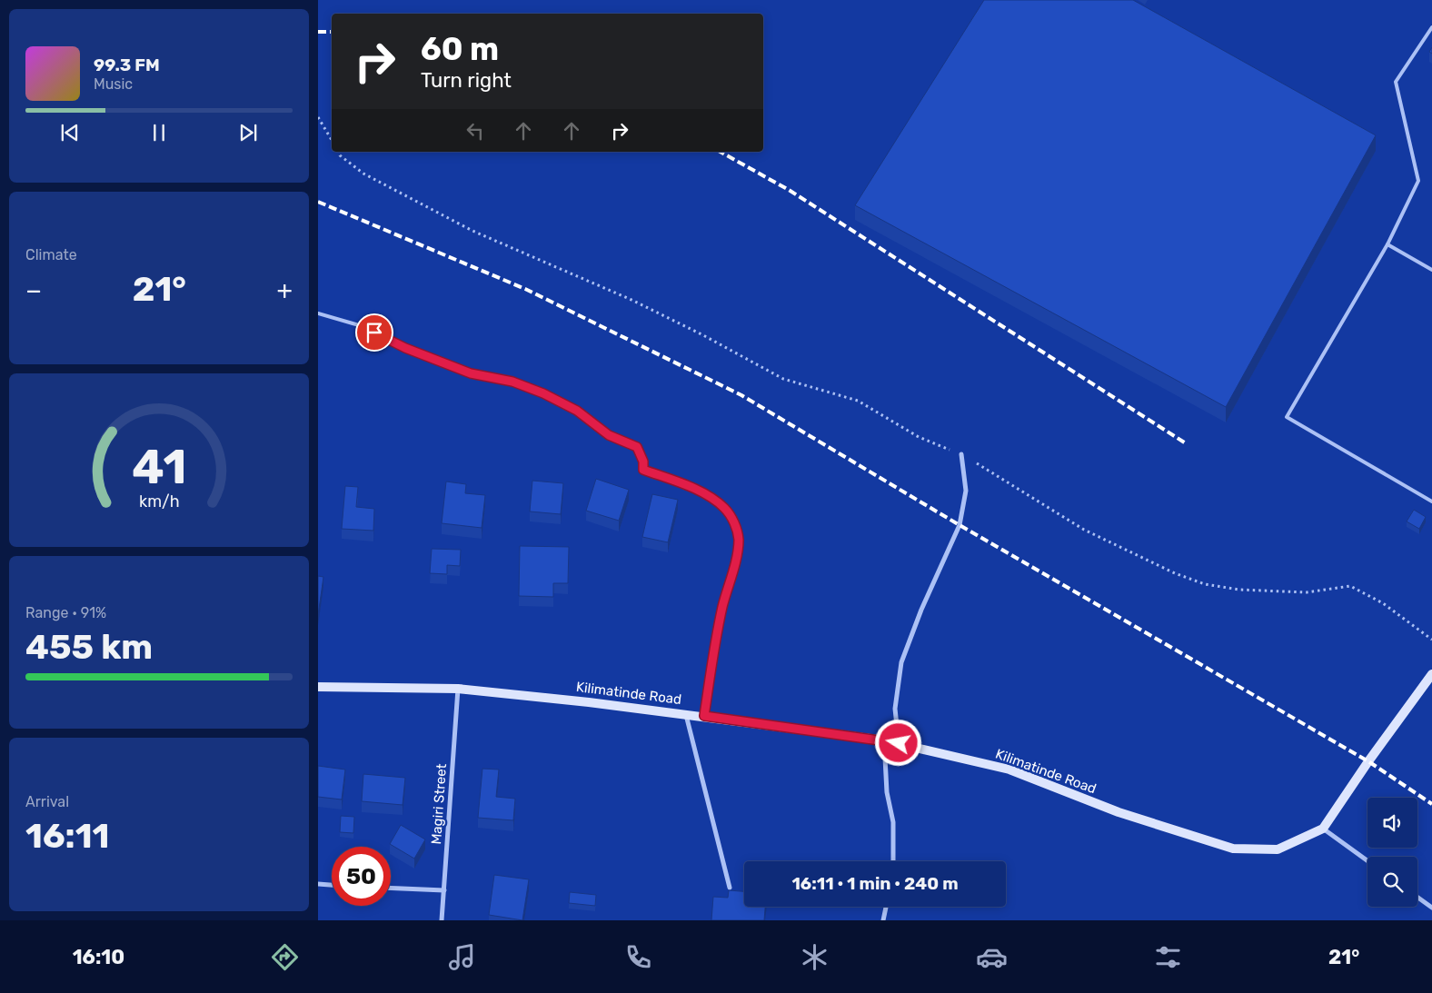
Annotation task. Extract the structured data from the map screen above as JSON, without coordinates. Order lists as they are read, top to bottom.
{
  "streets": {
    "main road": ["Kilimatinde Road"],
    "street": ["Magiri Street"]
  },
  "crossings": [
    ["Kilimatinde Road", "Magiri Street"]
  ],
  "page": {
    "turn": ["60 m", "Turn right"],
    "song": ["99.3 FM", "Music"],
    "tile": [
      "Climate",
      ["Range · 91%", "455 km"],
      ["Arrival", "16:11"]
    ],
    "heat": ["−", "21°", "+"],
    "limit": "50",
    "trip": "16:11 · 1 min · 240 m",
    "tabs": ["16:10", "21°"],
    "gauge": ["41", "km/h"]
  }
}
